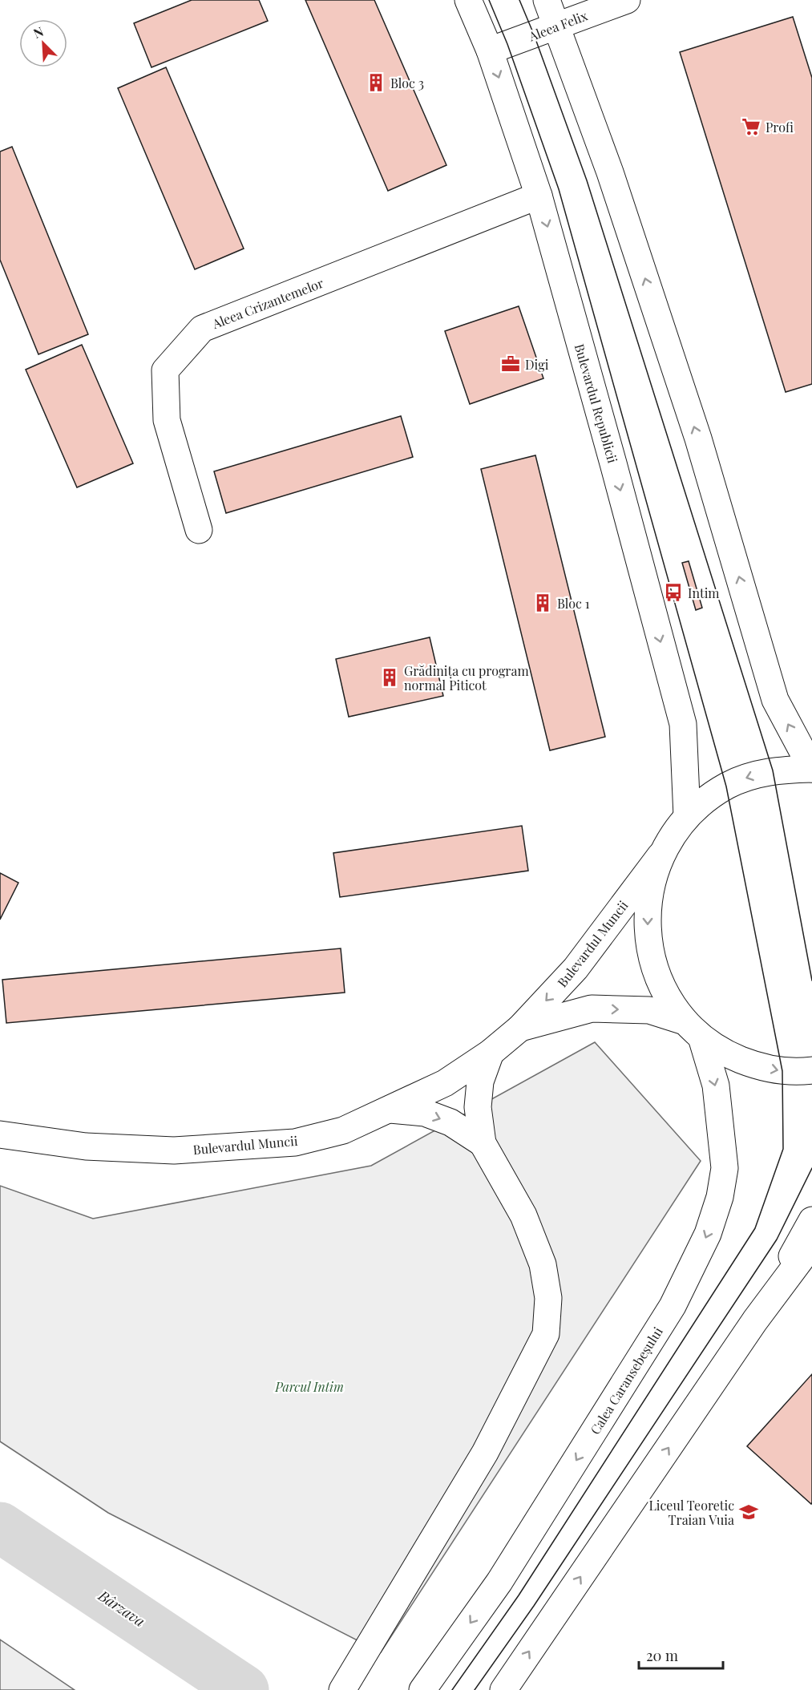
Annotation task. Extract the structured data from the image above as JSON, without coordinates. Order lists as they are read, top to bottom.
{
  "streets": {
    "main road": [
      "Aleea Felix",
      "Aleea Crizantemelor",
      "Bulevardul Republicii",
      "Bulevardul Muncii",
      "Calea Caransebeșului"
    ]
  },
  "crossings": [
    ["Aleea Felix", "Bulevardul Republicii"],
    ["Aleea Crizantemelor", "Bulevardul Republicii"],
    ["Bulevardul Muncii", "Calea Caransebeșului"]
  ],
  "water": ["Bârzava"],
  "parks": ["Parcul Intim"],
  "places": {
    "building": ["Bloc 3", "Bloc 1", "Grădinița cu program normal Piticot"],
    "supermarket": ["Profi"],
    "office": ["Digi"],
    "bus stop": ["Intim"],
    "school or university": ["Liceul Teoretic Traian Vuia"]
  },
  "scale_bar": "20 m",
  "north": "top left"
}
